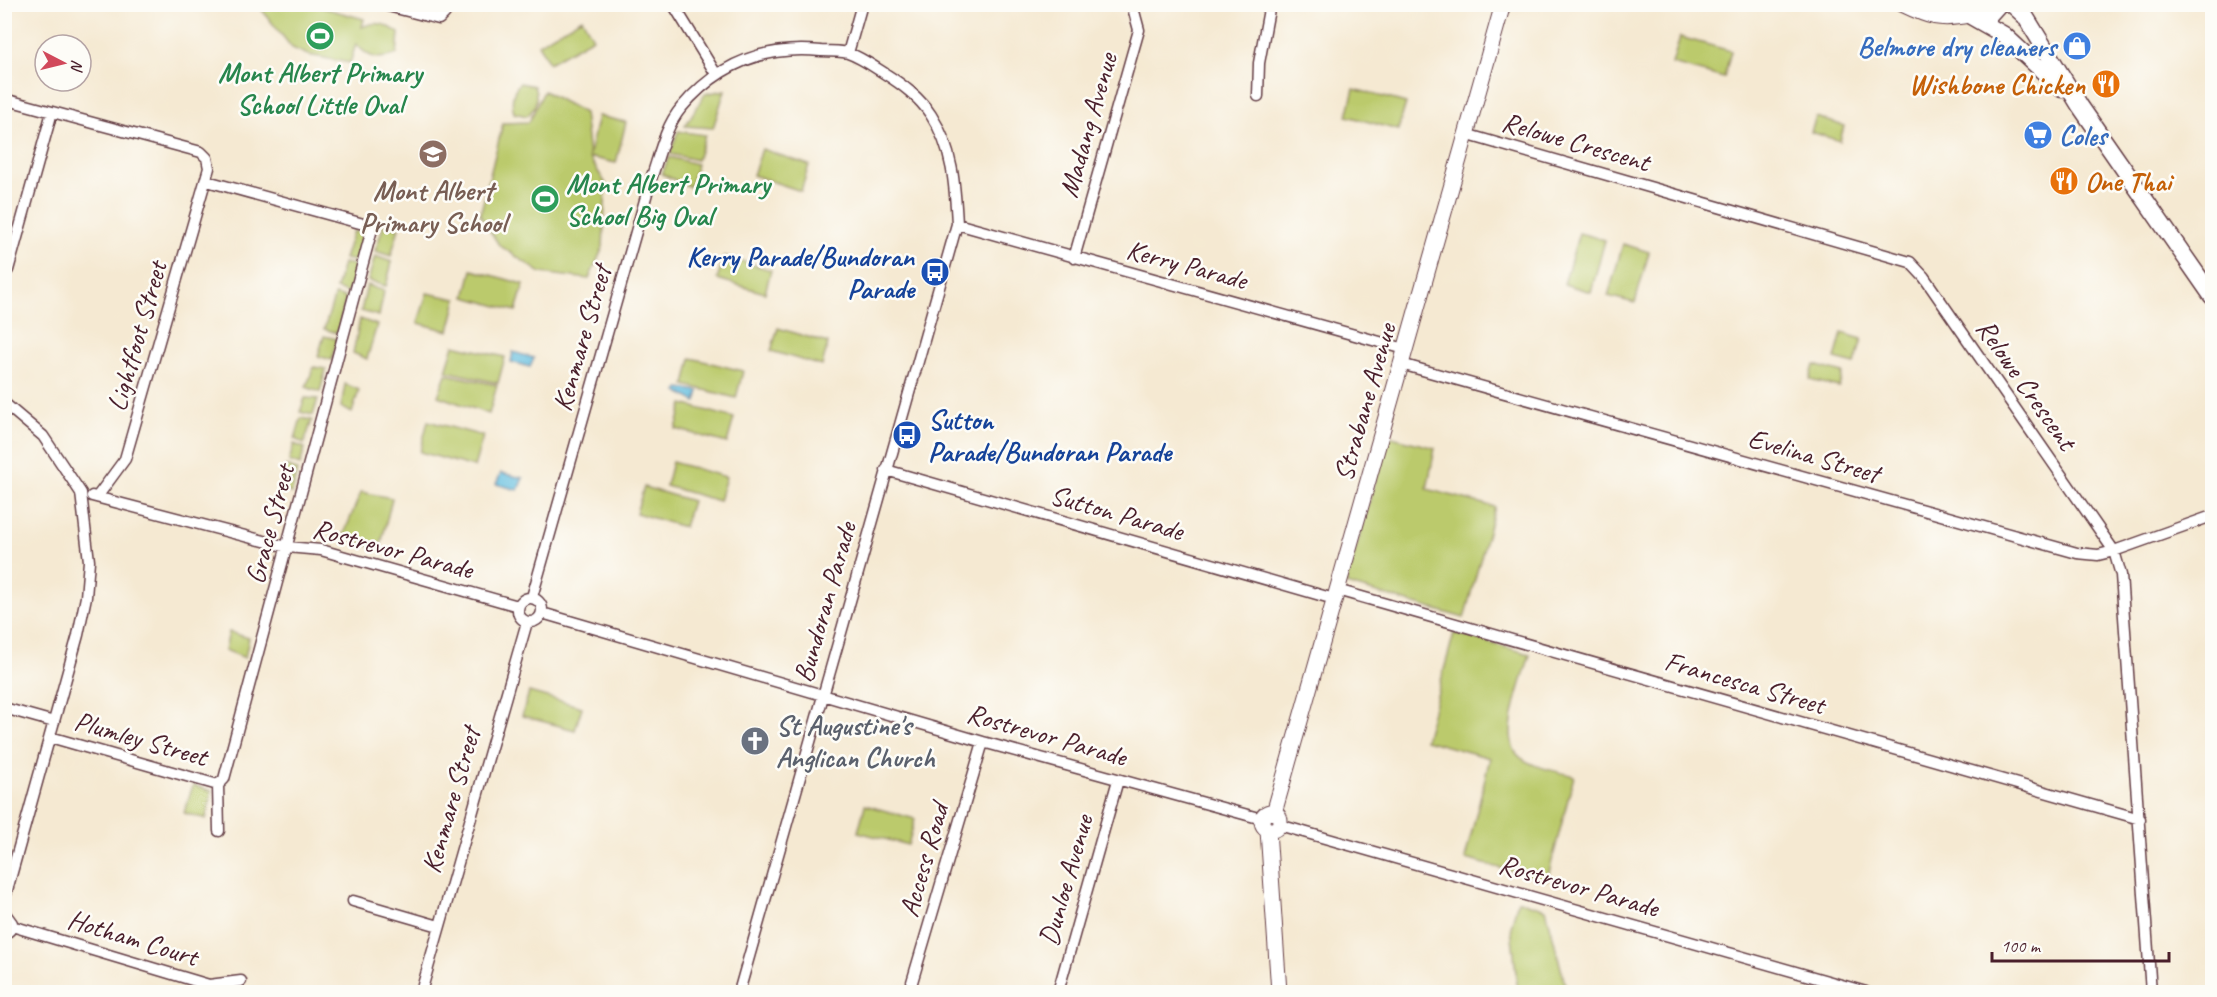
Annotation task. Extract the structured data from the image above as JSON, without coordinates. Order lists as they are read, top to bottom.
{
  "streets": {
    "street": [
      "Madang Avenue",
      "Relowe Crescent",
      "Kerry Parade",
      "Lightfoot Street",
      "Kenmare Street",
      "Strabane Avenue",
      "Evelina Street",
      "Sutton Parade",
      "Grace Street",
      "Rostrevor Parade",
      "Bundoran Parade",
      "Francesca Street",
      "Plumley Street",
      "Access Road",
      "Dunloe Avenue",
      "Hotham Court"
    ]
  },
  "crossings": [
    ["Madang Avenue", "Kerry Parade"],
    ["Relowe Crescent", "Strabane Avenue"],
    ["Relowe Crescent", "Evelina Street"],
    ["Relowe Crescent", "Francesca Street"],
    ["Kerry Parade", "Strabane Avenue"],
    ["Kerry Parade", "Evelina Street"],
    ["Kerry Parade", "Bundoran Parade"],
    ["Lightfoot Street", "Grace Street"],
    ["Lightfoot Street", "Rostrevor Parade"],
    ["Kenmare Street", "Rostrevor Parade"],
    ["Kenmare Street", "Bundoran Parade"],
    ["Strabane Avenue", "Evelina Street"],
    ["Strabane Avenue", "Sutton Parade"],
    ["Strabane Avenue", "Rostrevor Parade"],
    ["Strabane Avenue", "Francesca Street"],
    ["Sutton Parade", "Bundoran Parade"],
    ["Sutton Parade", "Francesca Street"],
    ["Grace Street", "Rostrevor Parade"],
    ["Grace Street", "Plumley Street"],
    ["Rostrevor Parade", "Bundoran Parade"],
    ["Rostrevor Parade", "Access Road"],
    ["Rostrevor Parade", "Dunloe Avenue"]
  ],
  "places": {
    "sports": ["Mont Albert Primary School Little Oval", "Mont Albert Primary School Big Oval"],
    "shop": ["Belmore dry cleaners"],
    "restaurant": ["Wishbone Chicken", "One Thai"],
    "supermarket": ["Coles"],
    "school or university": ["Mont Albert Primary School"],
    "bus stop": ["Kerry Parade/Bundoran Parade", "Sutton Parade/Bundoran Parade"],
    "church": ["St Augustine's Anglican Church"]
  },
  "scale_bar": "100 m",
  "north": "right"
}
